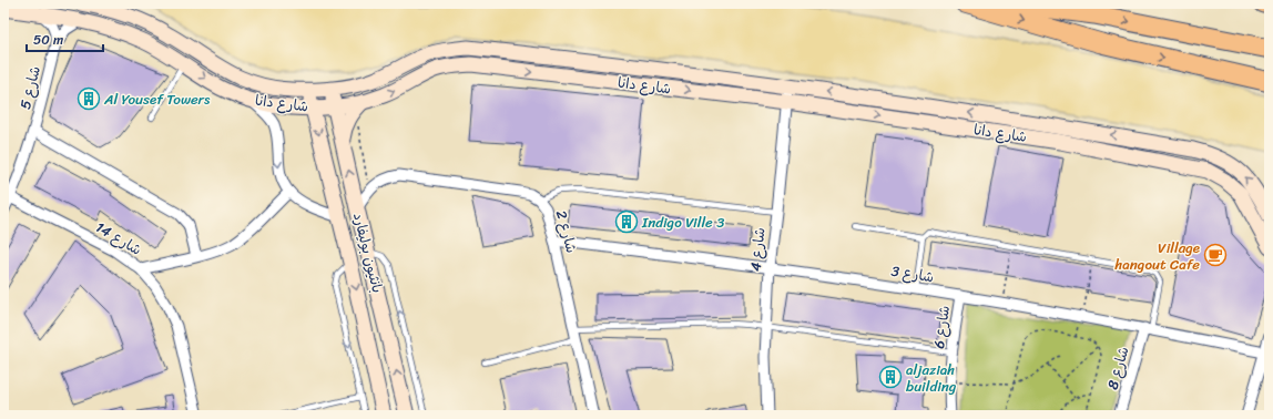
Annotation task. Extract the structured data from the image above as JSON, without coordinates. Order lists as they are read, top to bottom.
{
  "streets": {
    "street": [
      "شارع دانا",
      "شارع 5",
      "شارع 2",
      "شارع 14",
      "شارع 4",
      "بانثيون بوليفارد",
      "شارع 3",
      "شارع 6",
      "شارع 8"
    ]
  },
  "crossings": [
    ["شارع دانا", "شارع 5"],
    ["شارع دانا", "شارع 4"],
    ["شارع دانا", "بانثيون بوليفارد"],
    ["شارع 5", "شارع 14"],
    ["شارع 2", "بانثيون بوليفارد"],
    ["شارع 2", "شارع 3"],
    ["شارع 4", "شارع 3"],
    ["شارع 3", "شارع 6"],
    ["شارع 3", "شارع 8"]
  ],
  "places": {
    "building": ["Al Yousef Towers", "Indigo Ville 3", "aljaziah building"],
    "cafe": ["Village hangout Cafe"]
  },
  "scale_bar": "50 m"
}
